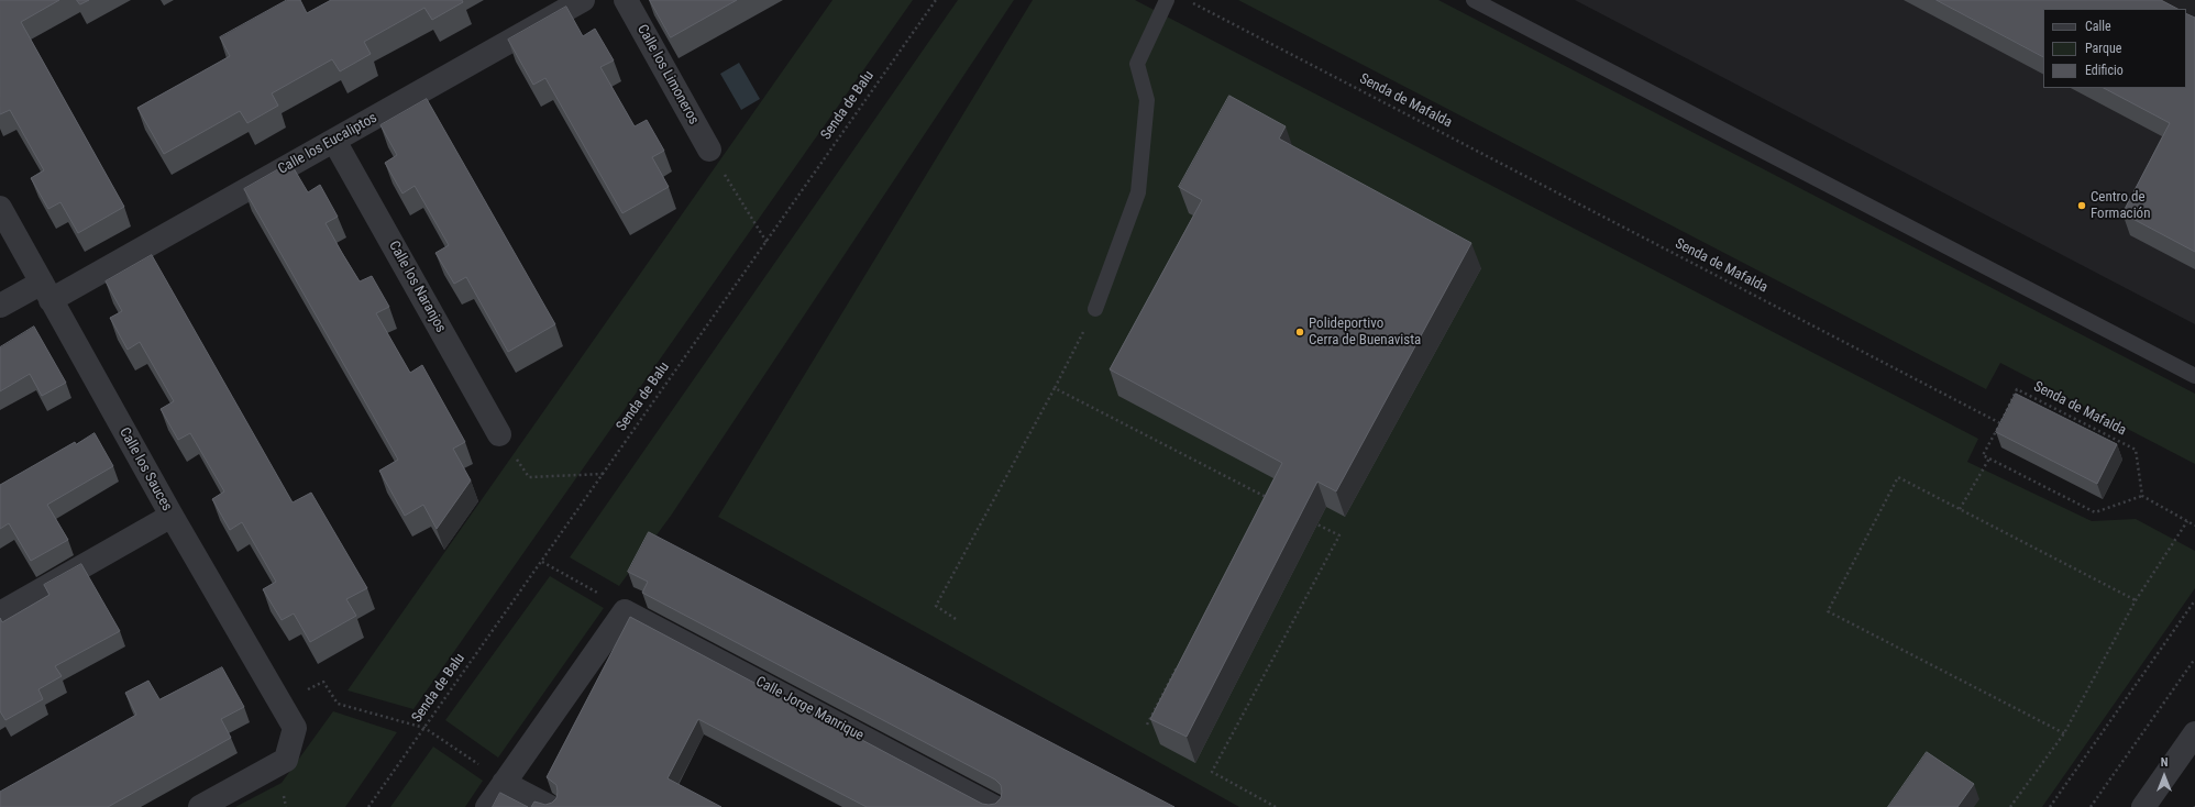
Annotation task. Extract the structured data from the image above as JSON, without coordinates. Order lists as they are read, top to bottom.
{
  "streets": {
    "street": [
      "Calle los Limoneros",
      "Calle los Eucaliptos",
      "Calle los Naranjos",
      "Calle los Sauces",
      "Calle Jorge Manrique"
    ],
    "path": ["Senda de Mafalda", "Senda de Balu"]
  },
  "crossings": [
    ["Calle los Eucaliptos", "Calle los Naranjos"],
    ["Calle los Eucaliptos", "Calle los Sauces"]
  ],
  "places": ["Centro de Formación", "Polideportivo Cerra de Buenavista"],
  "legend": ["Calle", "Parque", "Edificio"],
  "north": "top"
}
